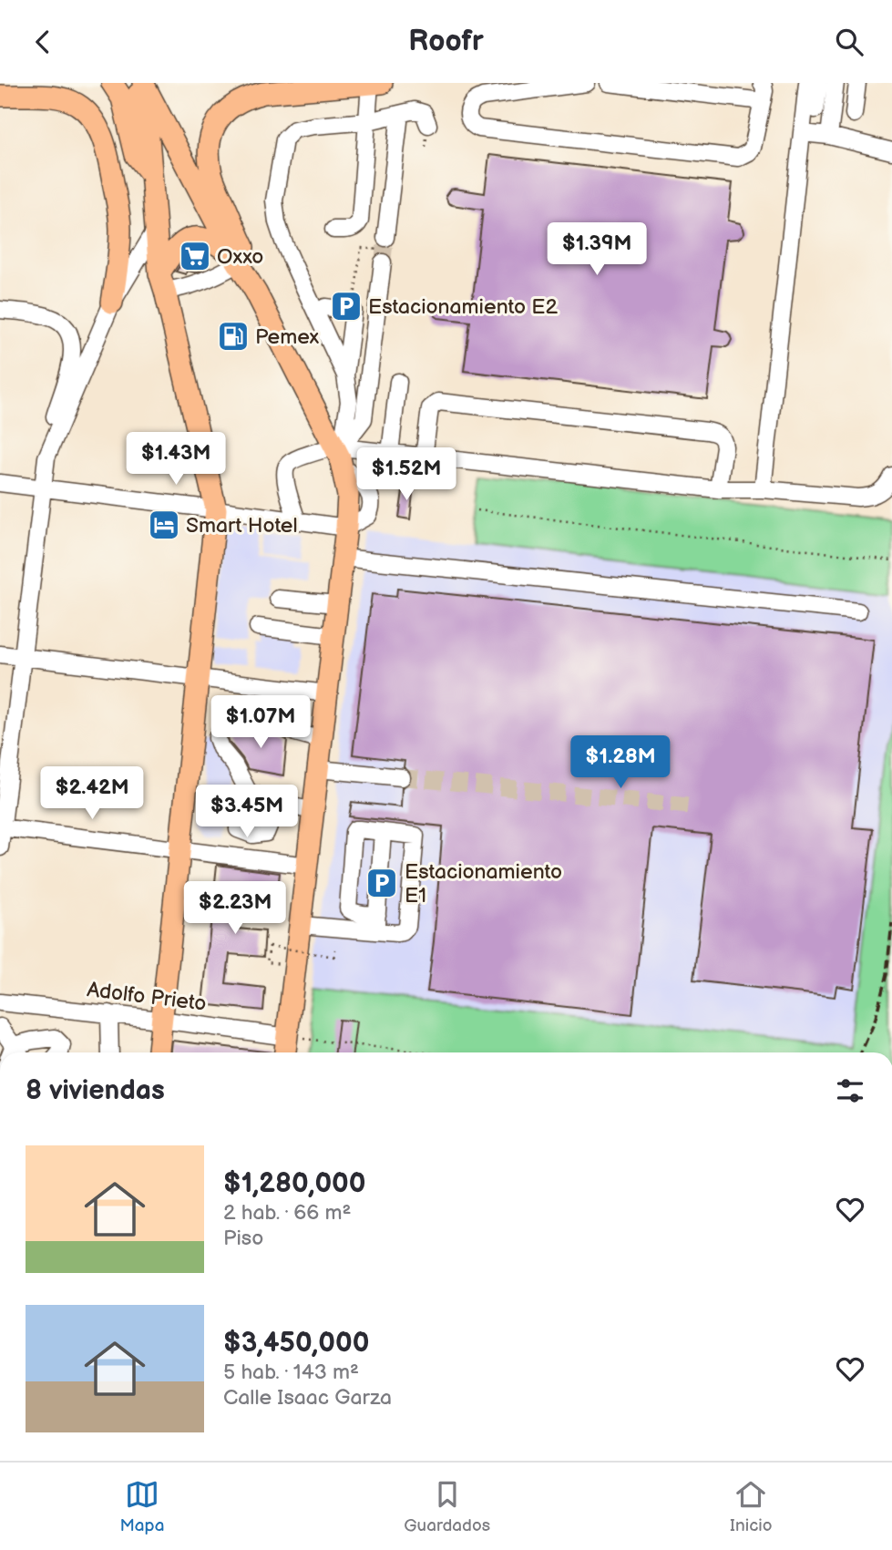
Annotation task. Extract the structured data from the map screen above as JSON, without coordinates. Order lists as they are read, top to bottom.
{
  "streets": {
    "street": ["Adolfo Prieto"]
  },
  "places": {
    "supermarket": ["Oxxo"],
    "parking": ["Estacionamiento E2", "Estacionamiento E1"],
    "fuel station": ["Pemex"],
    "hotel": ["Smart Hotel"]
  },
  "page": {
    "header": "Roofr",
    "price": [
      "$1.39M",
      "$1.43M",
      "$1.52M",
      "$1.07M",
      "$1.28M",
      "$2.42M",
      "$3.45M",
      "$2.23M"
    ],
    "heading": "8 viviendas",
    "list": [
      {
        "name": "$1,280,000",
        "note": "2 hab. · 66 m² · Piso"
      },
      {
        "name": "$3,450,000",
        "note": "5 hab. · 143 m² · Calle Isaac Garza"
      }
    ],
    "tabs": ["Mapa", "Guardados", "Inicio"]
  }
}
